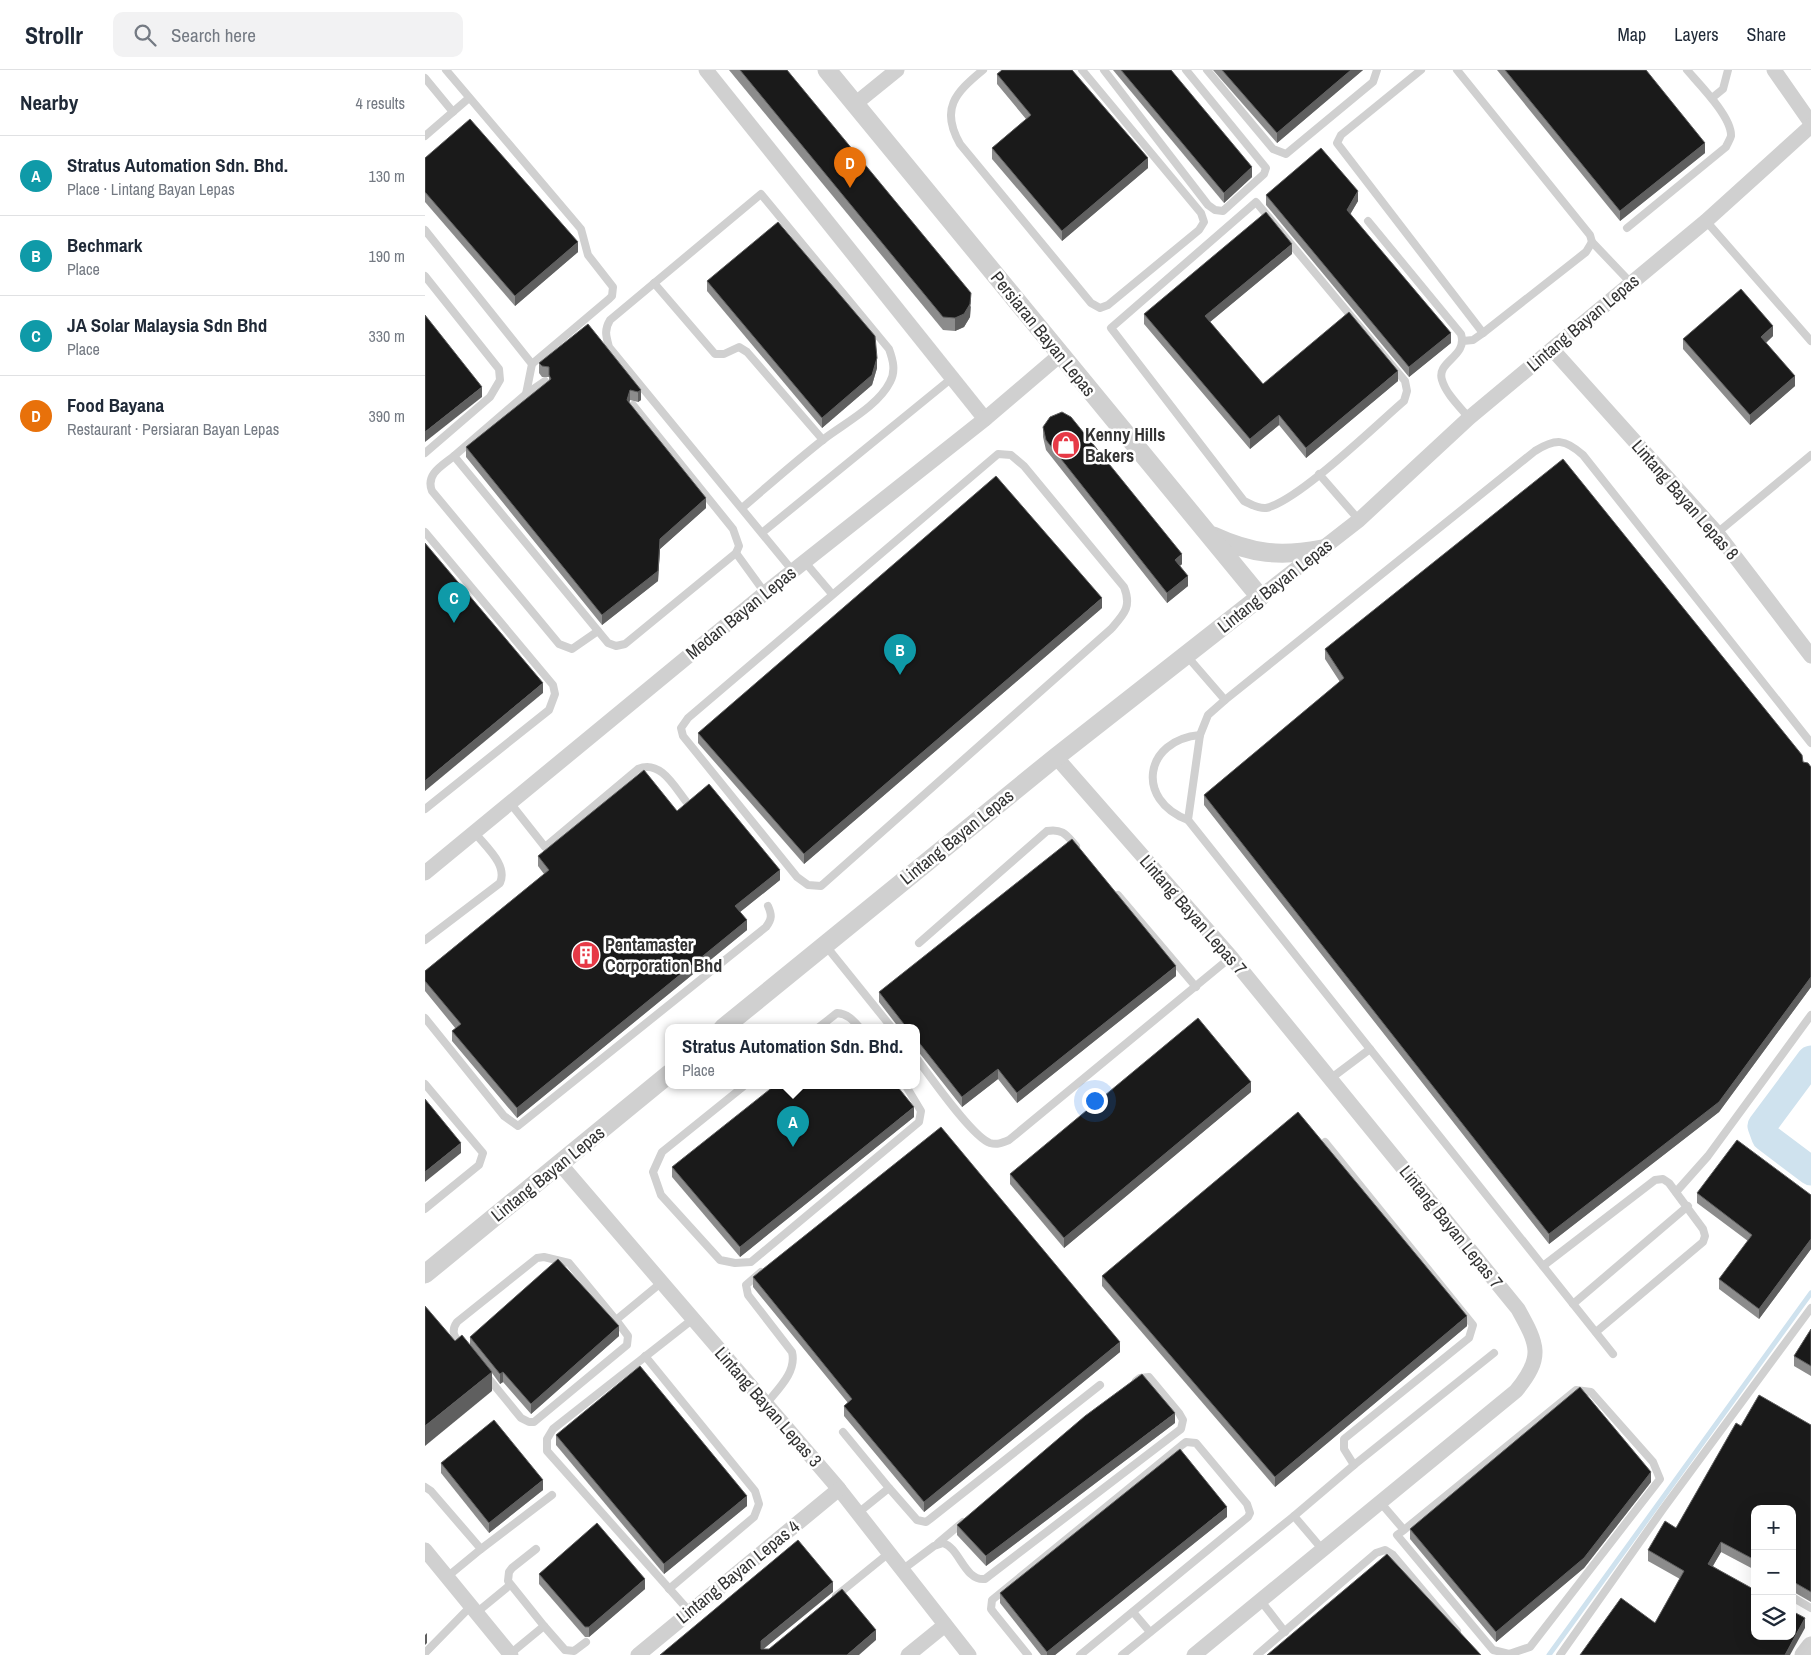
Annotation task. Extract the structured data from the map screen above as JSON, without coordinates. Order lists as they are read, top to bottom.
{
  "streets": {
    "street": [
      "Lintang Bayan Lepas",
      "Persiaran Bayan Lepas",
      "Lintang Bayan Lepas 8",
      "Medan Bayan Lepas",
      "Lintang Bayan Lepas 7",
      "Lintang Bayan Lepas 3",
      "Lintang Bayan Lepas 4"
    ]
  },
  "crossings": [
    ["Lintang Bayan Lepas", "Persiaran Bayan Lepas"],
    ["Lintang Bayan Lepas", "Lintang Bayan Lepas 8"],
    ["Lintang Bayan Lepas", "Lintang Bayan Lepas 7"],
    ["Lintang Bayan Lepas", "Lintang Bayan Lepas 3"],
    ["Persiaran Bayan Lepas", "Medan Bayan Lepas"],
    ["Lintang Bayan Lepas 3", "Lintang Bayan Lepas 4"]
  ],
  "places": {
    "shop": ["Kenny Hills Bakers"],
    "building": ["Pentamaster Corporation Bhd"]
  },
  "page": {
    "header": "Strollr",
    "search": "Search here",
    "nav": ["Map", "Layers", "Share"],
    "heading": ["Nearby", "4 results"],
    "list": [
      {
        "mark": "A",
        "name": "Stratus Automation Sdn. Bhd.",
        "note": "Place · Lintang Bayan Lepas",
        "value": "130 m"
      },
      {
        "mark": "B",
        "name": "Bechmark",
        "note": "Place",
        "value": "190 m"
      },
      {
        "mark": "C",
        "name": "JA Solar Malaysia Sdn Bhd",
        "note": "Place",
        "value": "330 m"
      },
      {
        "mark": "D",
        "name": "Food Bayana",
        "note": "Restaurant · Persiaran Bayan Lepas",
        "value": "390 m"
      }
    ],
    "pins": [
      "D",
      "C",
      "B",
      "A"
    ],
    "popup": ["Stratus Automation Sdn. Bhd.", "Place"],
    "map_buttons": ["+", "−"]
  }
}
